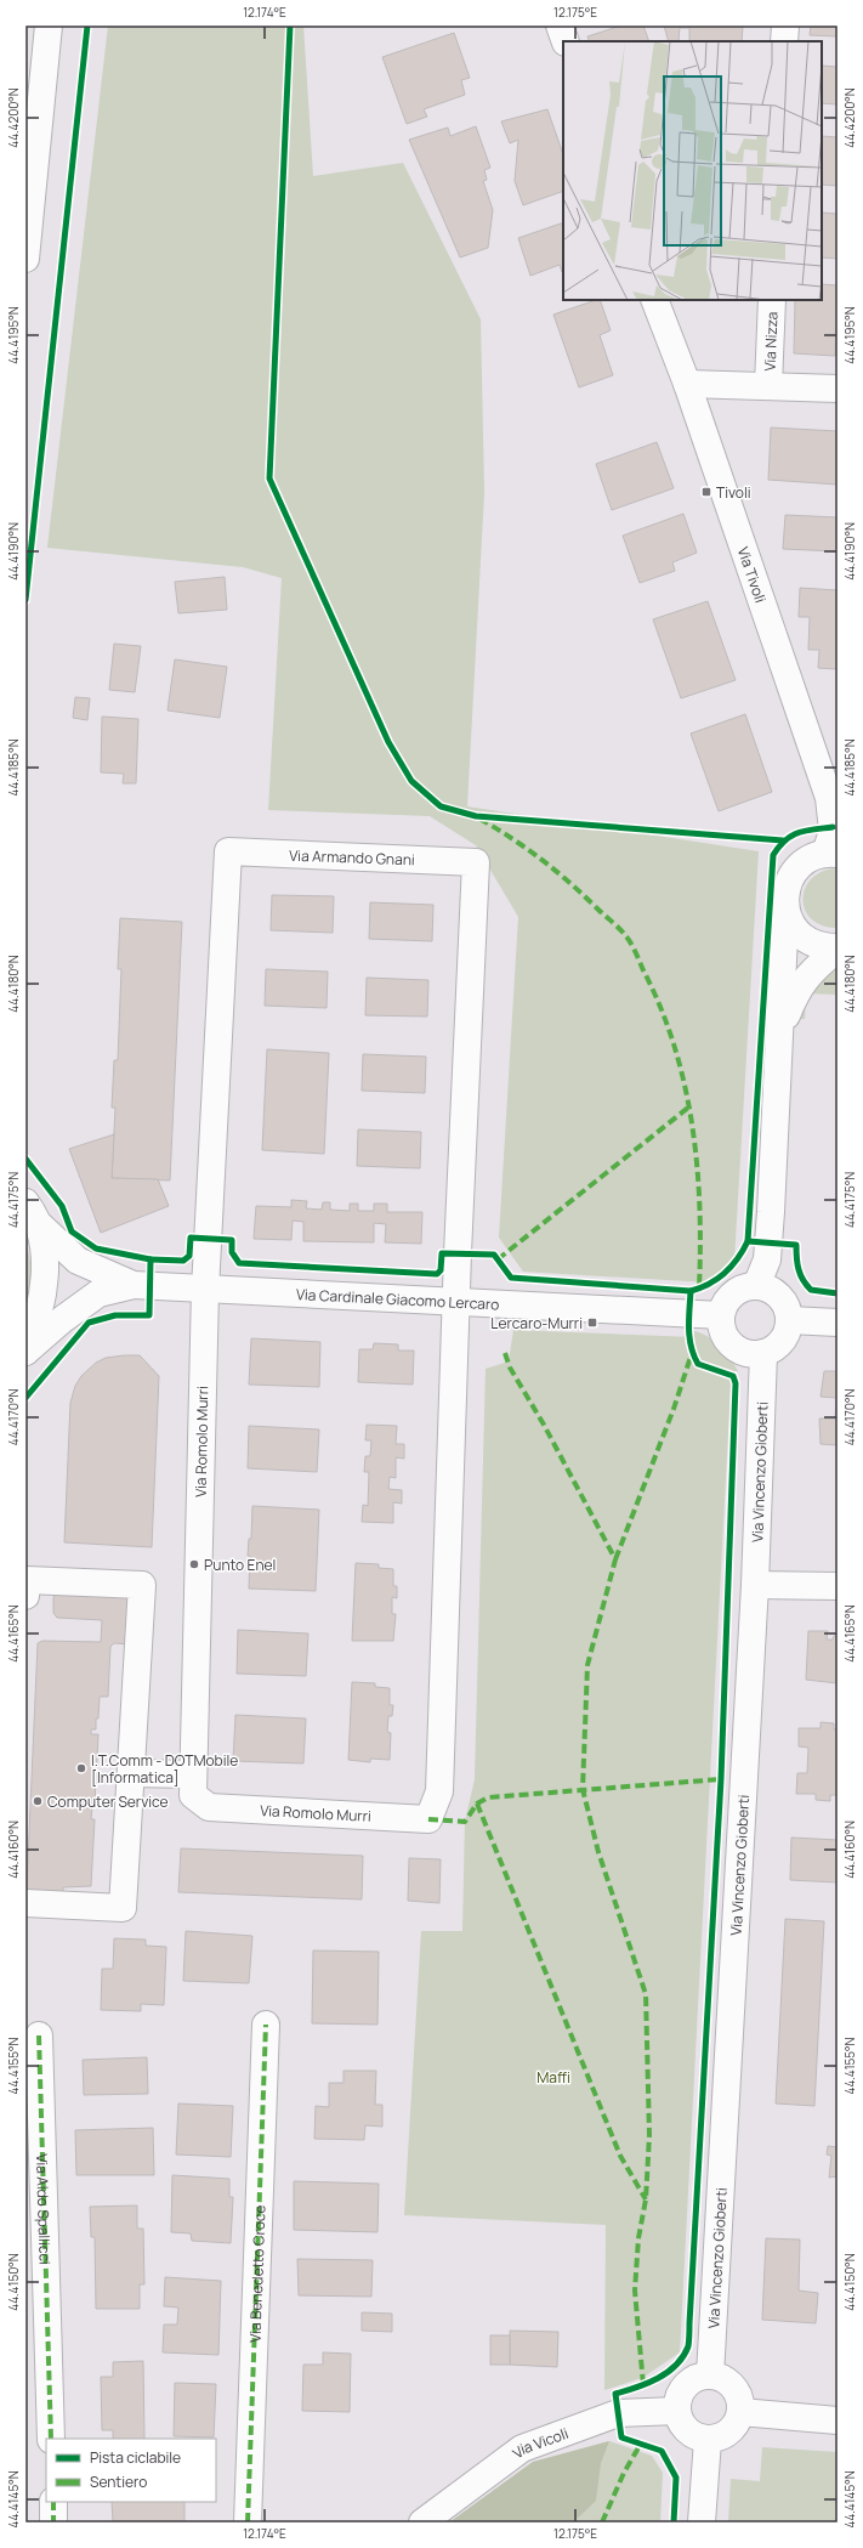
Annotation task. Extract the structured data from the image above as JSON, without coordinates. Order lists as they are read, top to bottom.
{
  "streets": {
    "street": [
      "Via Nizza",
      "Via Tivoli",
      "Via Armando Gnani",
      "Via Cardinale Giacomo Lercaro",
      "Via Romolo Murri",
      "Via Vincenzo Gioberti",
      "Via Aldo Spallicci",
      "Via Benedetto Croce",
      "Via Vicoli"
    ]
  },
  "crossings": [
    ["Via Armando Gnani", "Via Cardinale Giacomo Lercaro"],
    ["Via Armando Gnani", "Via Romolo Murri"],
    ["Via Cardinale Giacomo Lercaro", "Via Romolo Murri"],
    ["Via Cardinale Giacomo Lercaro", "Via Vincenzo Gioberti"],
    ["Via Vincenzo Gioberti", "Via Vicoli"]
  ],
  "parks": ["Maffi"],
  "places": {
    "transit": ["Tivoli", "Lercaro-Murri"],
    "other": ["Punto Enel", "I.T.Comm - DOTMobile [Informatica]", "Computer Service"]
  },
  "legend": ["Pista ciclabile", "Sentiero"],
  "coordinates": [
    "12.174°E",
    "12.175°E",
    "44.4200°N",
    "44.4195°N",
    "44.4190°N",
    "44.4185°N",
    "44.4180°N",
    "44.4175°N",
    "44.4170°N",
    "44.4165°N",
    "44.4160°N",
    "44.4155°N",
    "44.4150°N",
    "44.4145°N"
  ]
}
